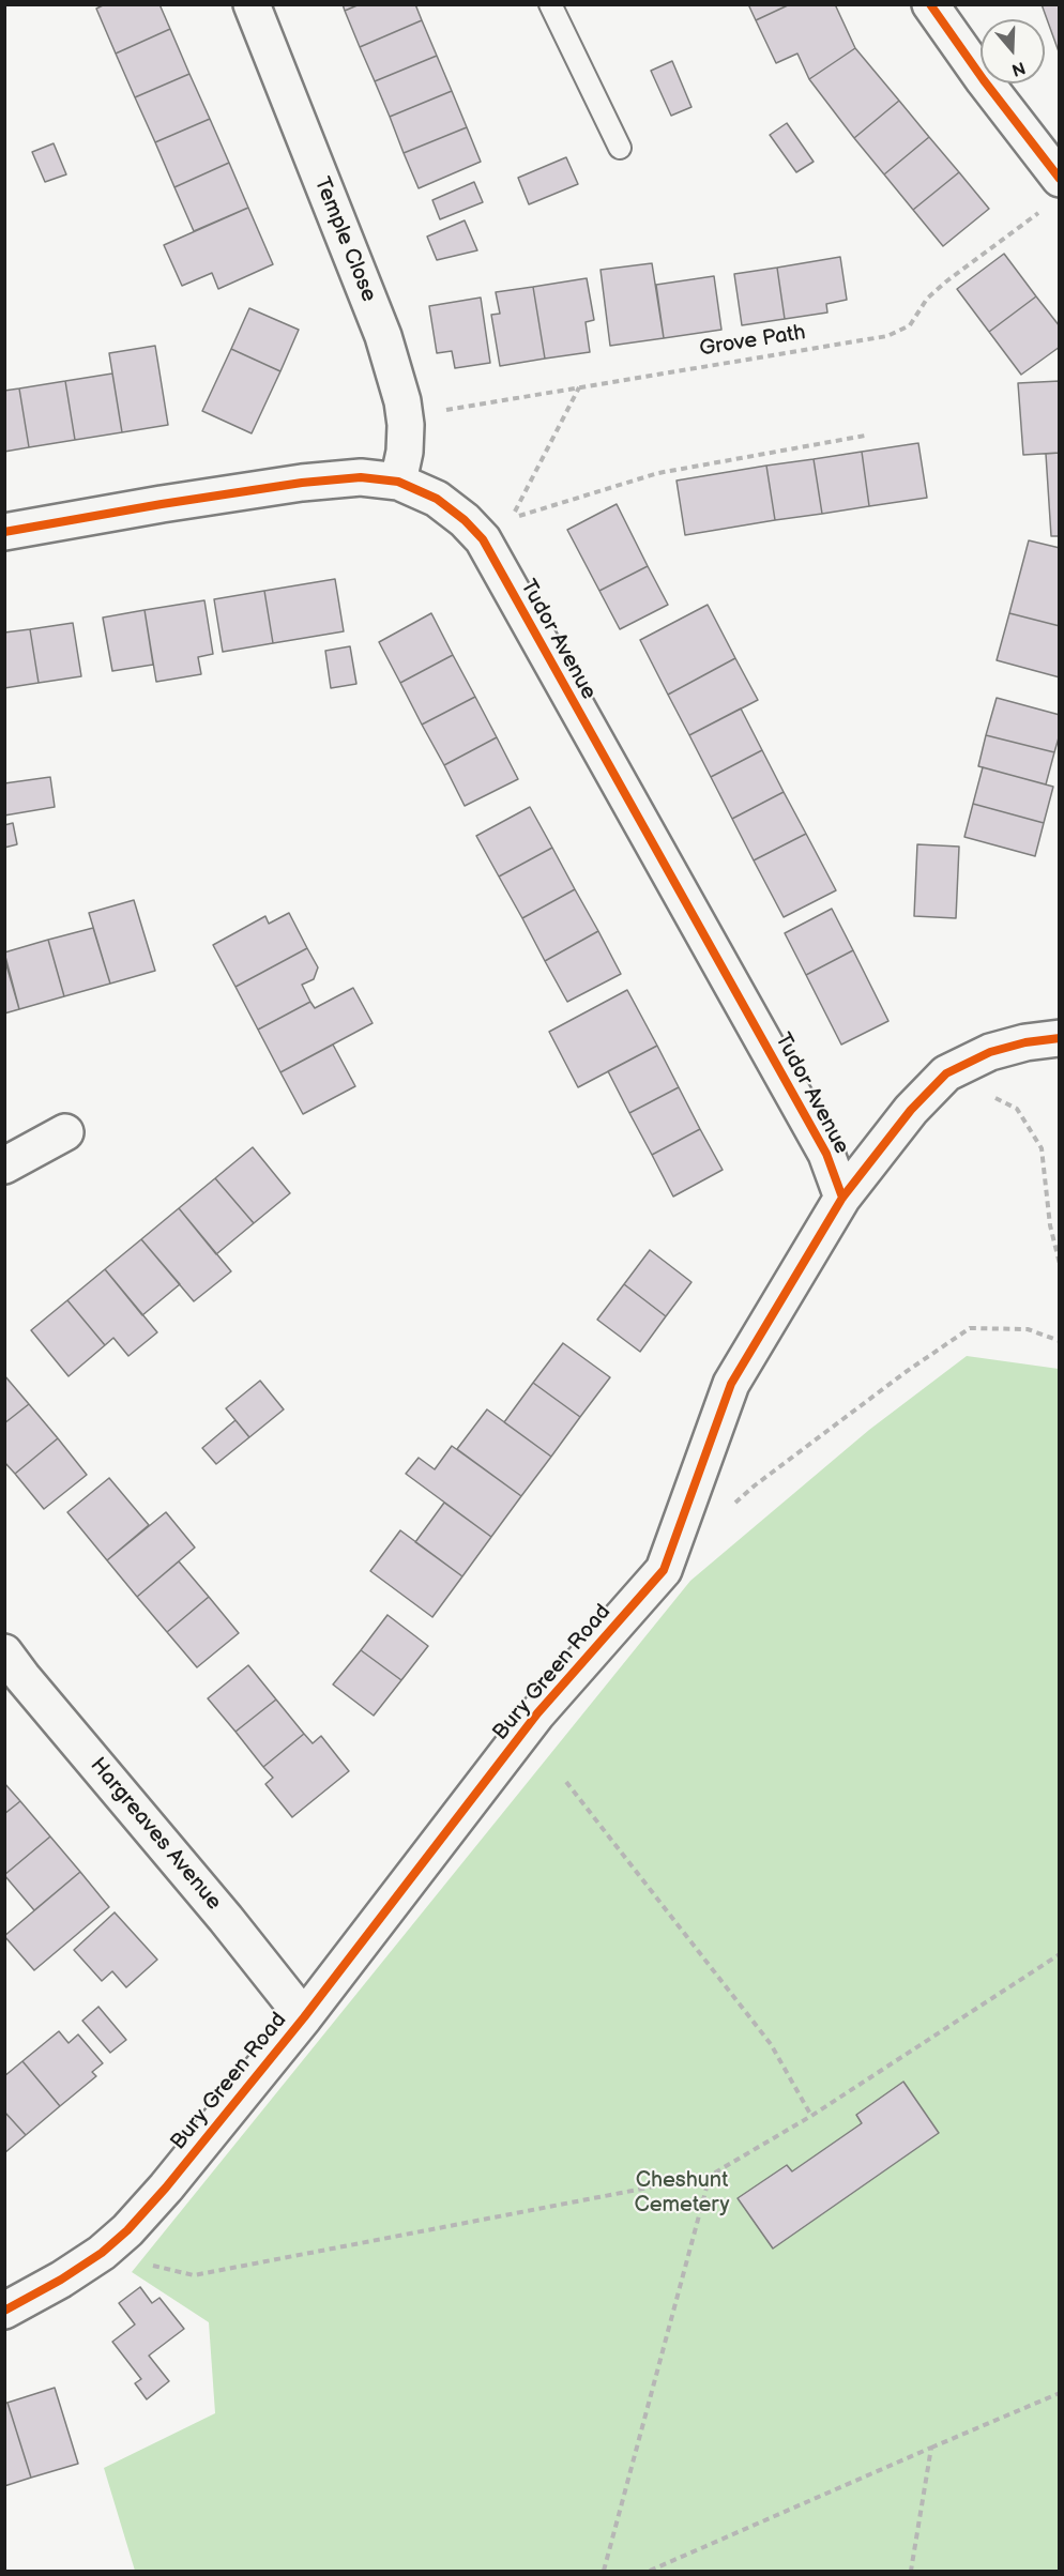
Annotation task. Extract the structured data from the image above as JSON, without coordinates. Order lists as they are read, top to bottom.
{
  "streets": {
    "street": [
      "Temple Close",
      "Tudor Avenue",
      "Bury Green Road",
      "Hargreaves Avenue"
    ],
    "path": ["Grove Path"]
  },
  "crossings": [
    ["Temple Close", "Grove Path"],
    ["Temple Close", "Tudor Avenue"],
    ["Tudor Avenue", "Bury Green Road"],
    ["Bury Green Road", "Hargreaves Avenue"]
  ],
  "parks": ["Cheshunt Cemetery"],
  "north": "bottom"
}
